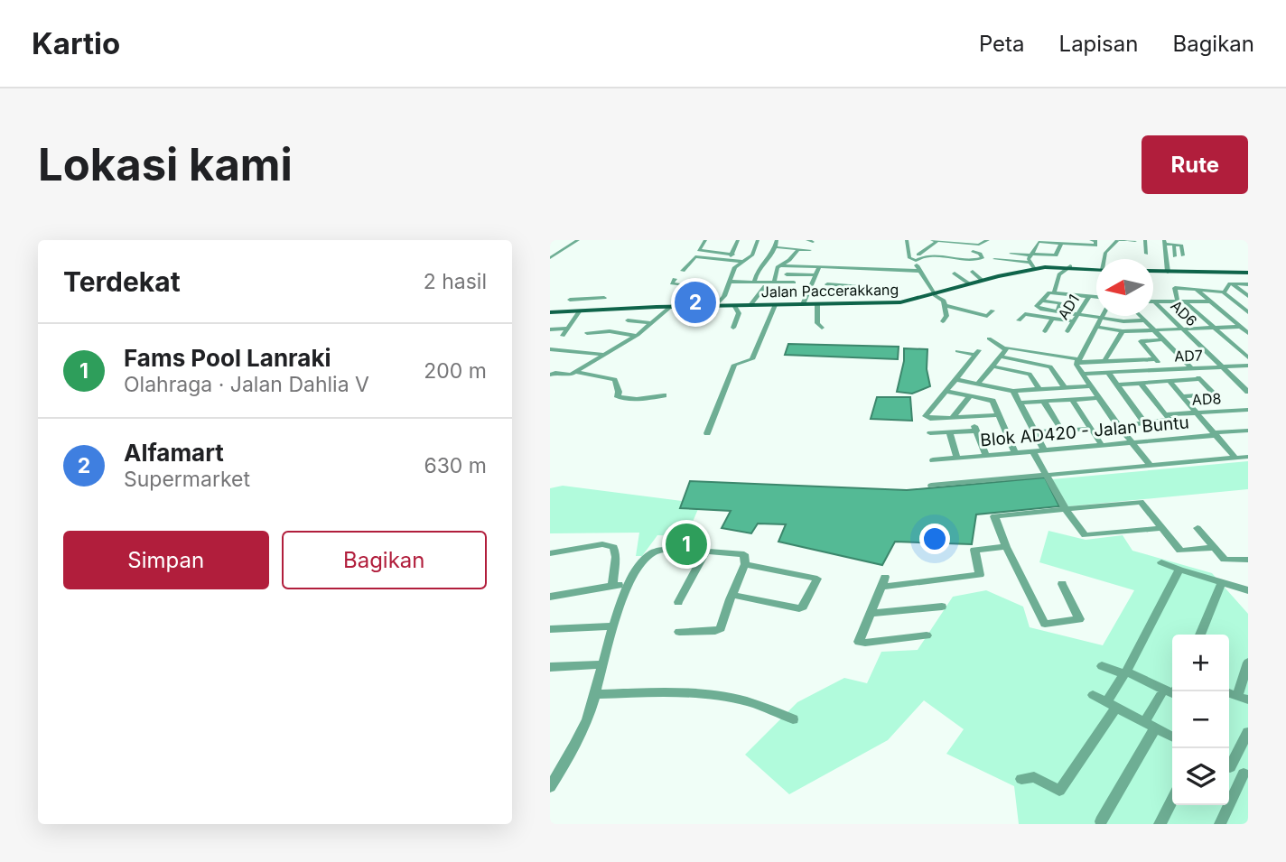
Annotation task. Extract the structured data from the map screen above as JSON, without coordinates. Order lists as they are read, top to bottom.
{
  "streets": {
    "main road": ["Jalan Paccerakkang"],
    "street": [
      "AD1",
      "AD6",
      "AD7",
      "AD8",
      "Blok AD420 - Jalan Buntu"
    ]
  },
  "crossings": [
    ["AD6", "AD7"],
    ["AD7", "Blok AD420 - Jalan Buntu"],
    ["AD8", "Blok AD420 - Jalan Buntu"]
  ],
  "north": "left",
  "page": {
    "header": "Kartio",
    "nav": ["Peta", "Lapisan", "Bagikan"],
    "buttons": [
      "Rute",
      ["Simpan", "Bagikan"]
    ],
    "title": "Lokasi kami",
    "heading": ["Terdekat", "2 hasil"],
    "pins": ["2", "1"],
    "list": [
      {
        "mark": "1",
        "name": "Fams Pool Lanraki",
        "note": "Olahraga · Jalan Dahlia V",
        "value": "200 m"
      },
      {
        "mark": "2",
        "name": "Alfamart",
        "note": "Supermarket",
        "value": "630 m"
      }
    ],
    "map_buttons": ["+", "−"]
  }
}
